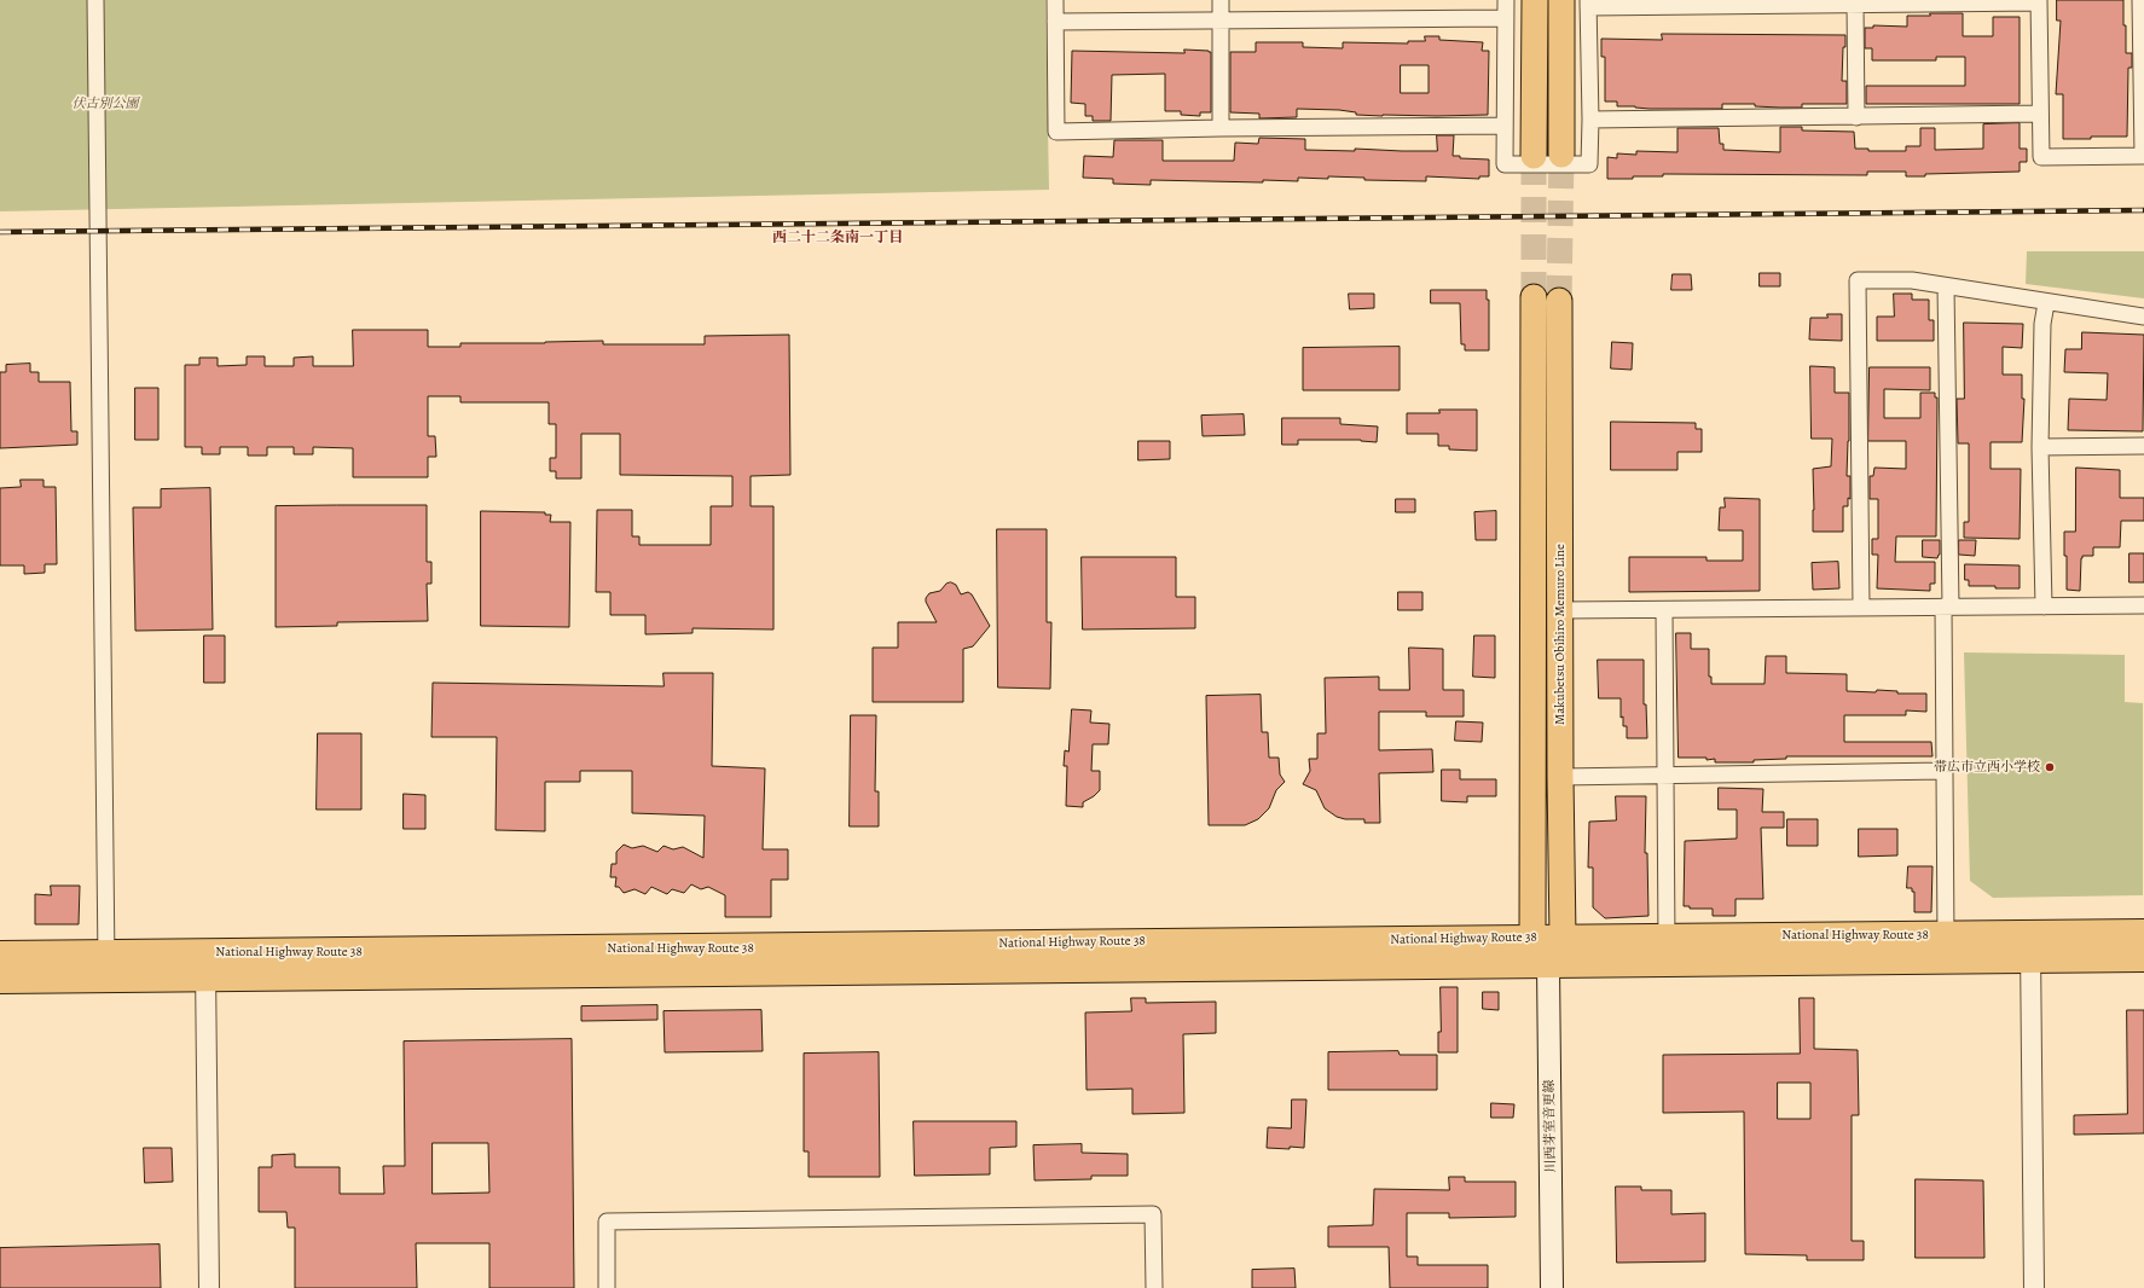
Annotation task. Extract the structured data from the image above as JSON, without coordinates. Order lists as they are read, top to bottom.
{
  "streets": {
    "highway": ["National Highway Route 38"],
    "main road": ["Makubetsu Obihiro Memuro Line", "川西芽室音更線"]
  },
  "crossings": [
    ["Makubetsu Obihiro Memuro Line", "National Highway Route 38"],
    ["Makubetsu Obihiro Memuro Line", "川西芽室音更線"],
    ["National Highway Route 38", "川西芽室音更線"]
  ],
  "districts": ["西二十二条南一丁目"],
  "parks": ["伏古別公園"],
  "places": ["帯広市立西小学校"]
}
